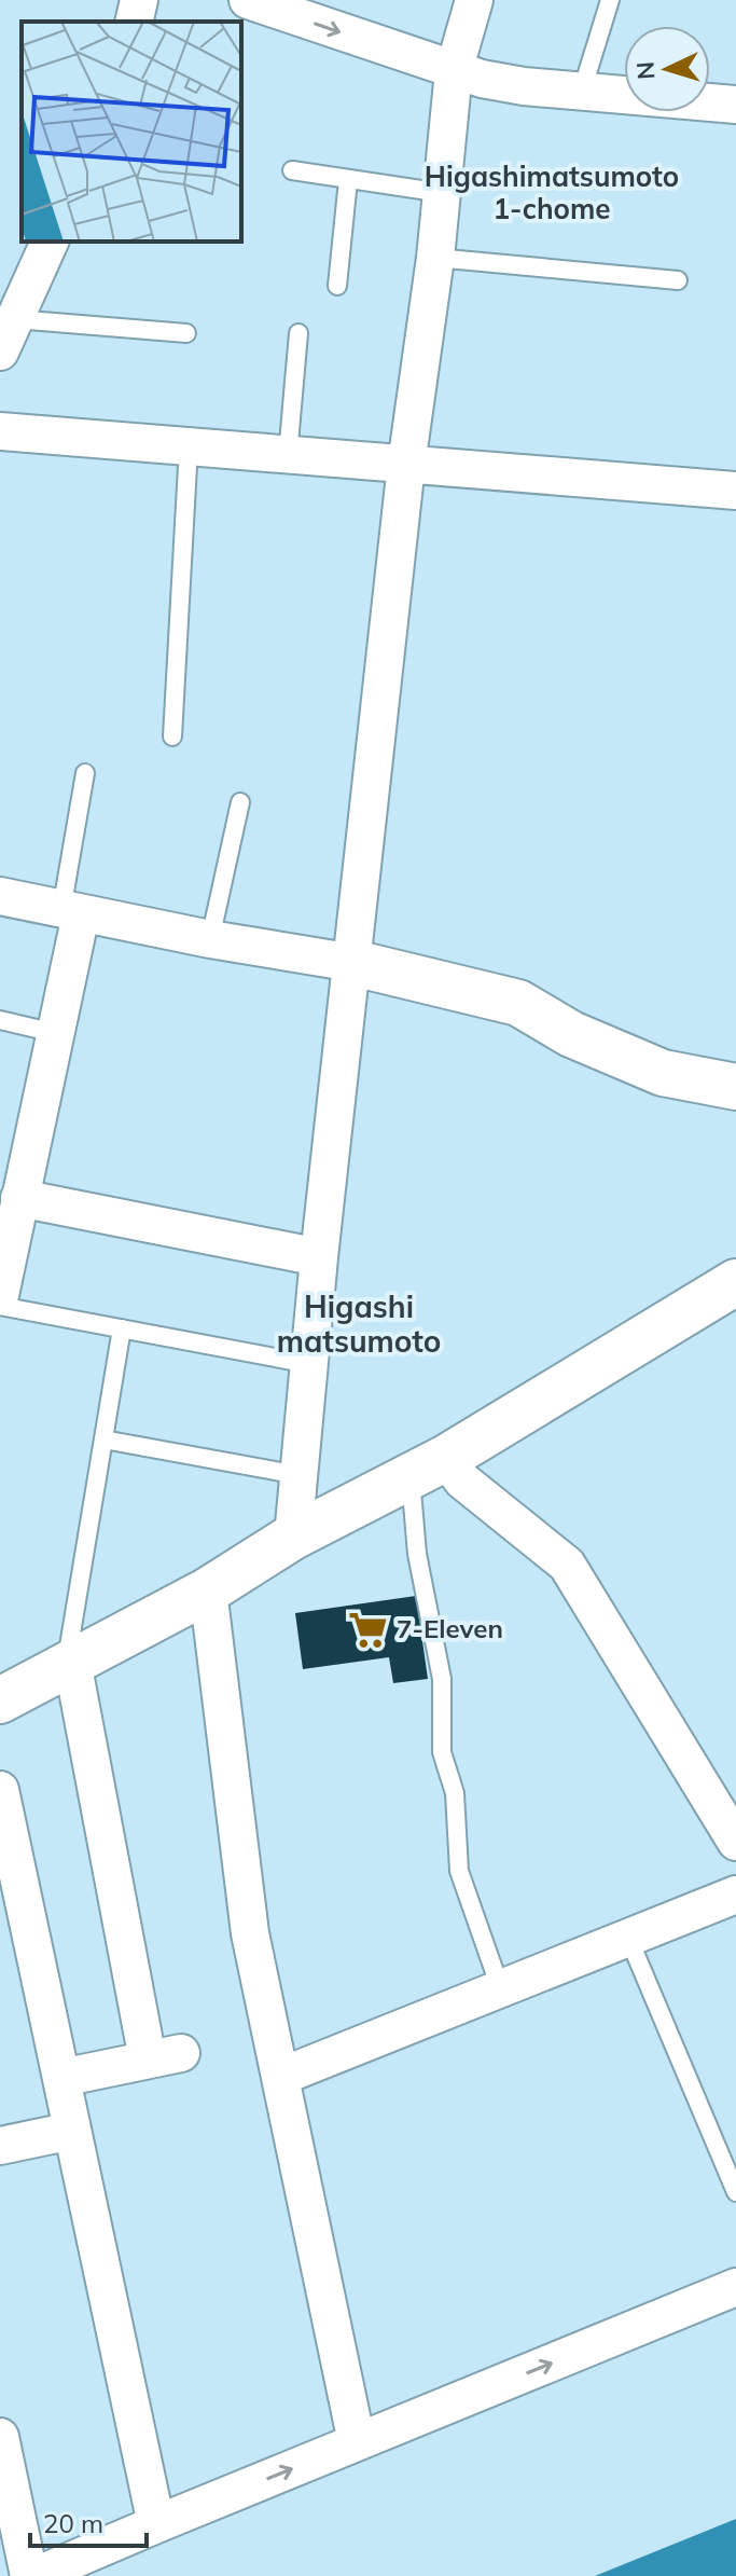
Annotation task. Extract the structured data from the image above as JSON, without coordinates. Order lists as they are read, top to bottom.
{
  "districts": ["Higashimatsumoto 1-chome", "Higashi matsumoto"],
  "places": {
    "supermarket": ["7-Eleven"]
  },
  "scale_bar": "20 m",
  "north": "left"
}
